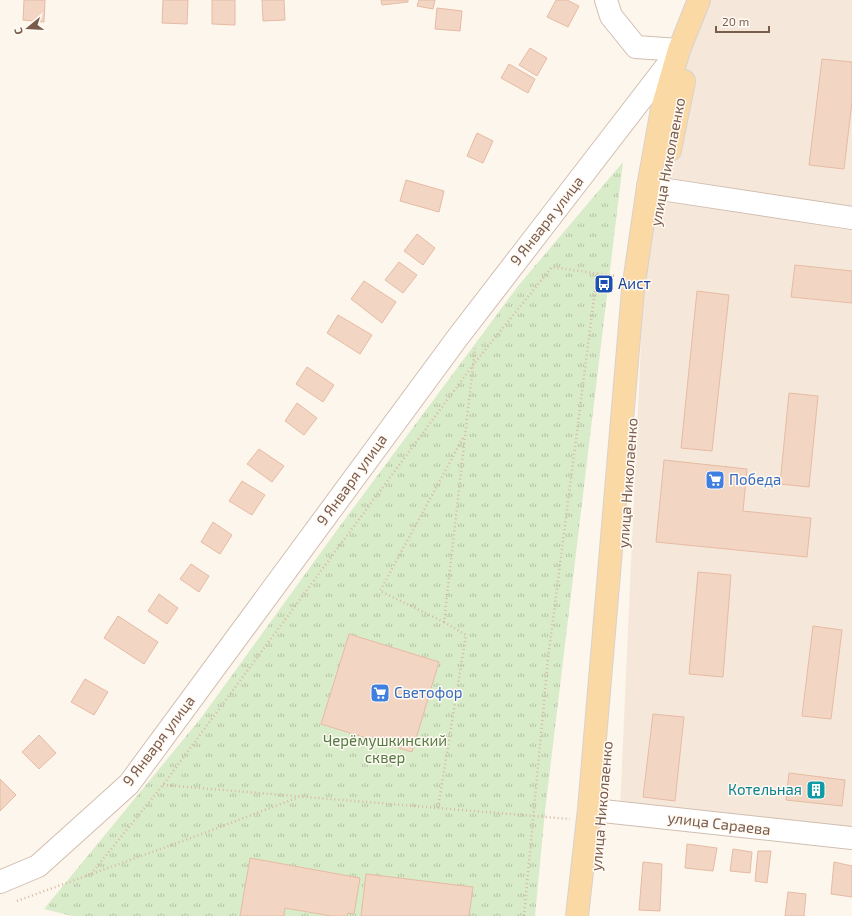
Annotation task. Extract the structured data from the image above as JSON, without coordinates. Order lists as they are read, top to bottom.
{
  "streets": {
    "main road": ["улица Николаенко"],
    "street": ["9 Января улица", "улица Сараева"]
  },
  "crossings": [
    ["улица Николаенко", "улица Сараева"]
  ],
  "parks": ["Черёмушкинский сквер"],
  "places": {
    "bus stop": ["Аист"],
    "supermarket": ["Победа", "Светофор"],
    "building": ["Котельная"]
  },
  "scale_bar": "20 m",
  "north": "left"
}
